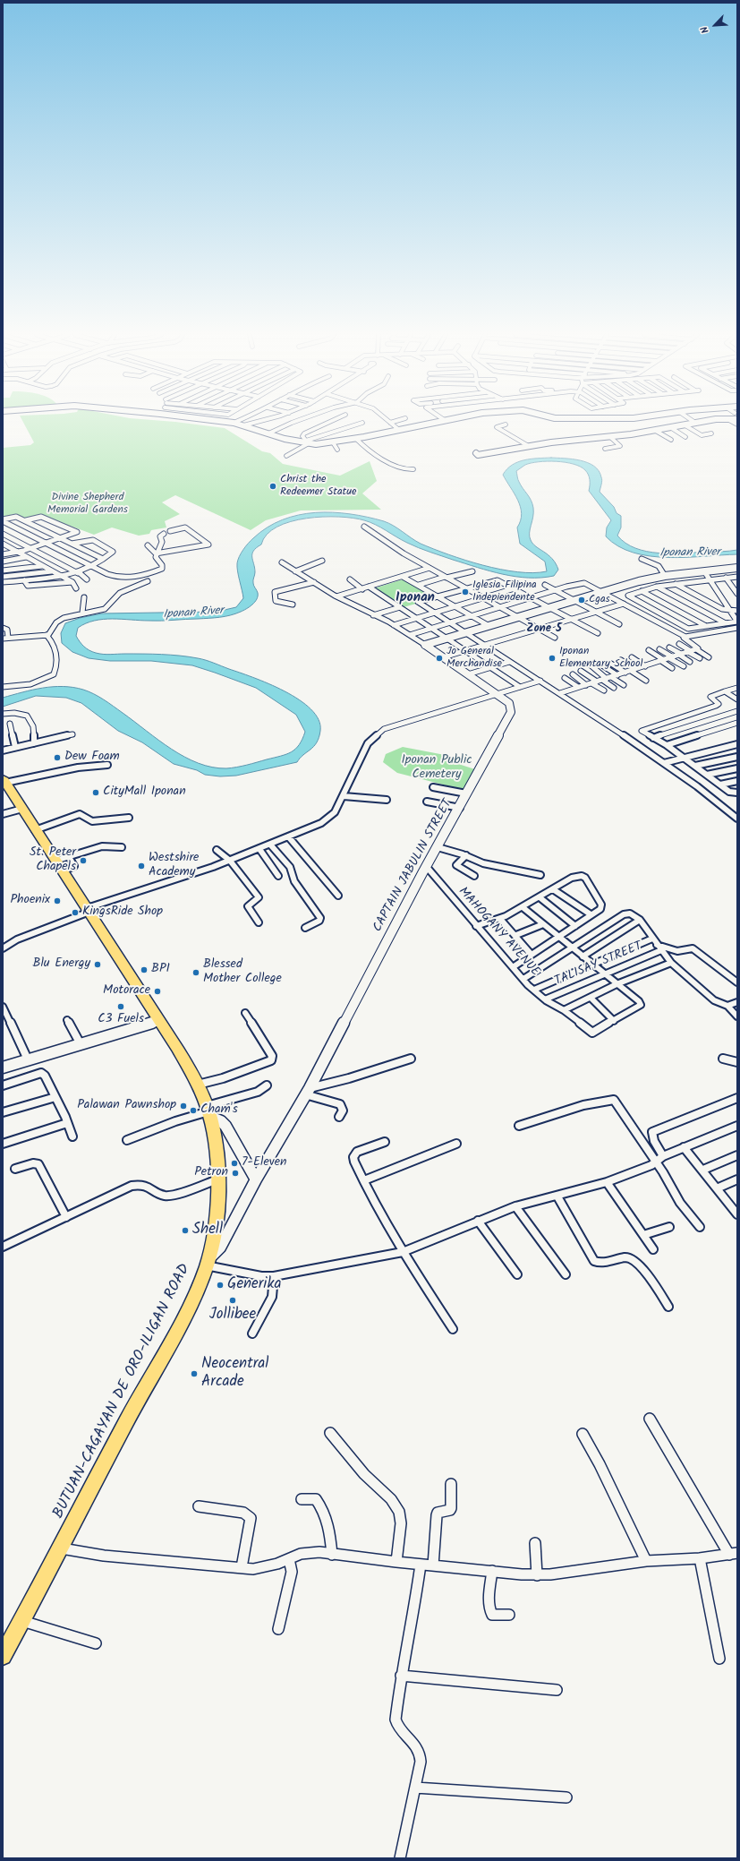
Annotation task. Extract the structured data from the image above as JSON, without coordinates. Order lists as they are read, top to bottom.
{
  "streets": {
    "highway": ["BUTUAN-CAGAYAN DE ORO-ILIGAN ROAD"],
    "street": ["CAPTAIN JABULIN STREET", "MAHOGANY AVENUE", "TALISAY STREET"]
  },
  "crossings": [
    ["CAPTAIN JABULIN STREET", "MAHOGANY AVENUE"],
    ["CAPTAIN JABULIN STREET", "BUTUAN-CAGAYAN DE ORO-ILIGAN ROAD"],
    ["MAHOGANY AVENUE", "TALISAY STREET"]
  ],
  "districts": ["Iponan", "Zone 5"],
  "water": ["Iponan River"],
  "parks": ["Divine Shepherd Memorial Gardens", "Iponan Public Cemetery"],
  "places": [
    "Christ the Redeemer Statue",
    "Iglesia Filipina Indepiendente",
    "Cgas",
    "Jo General Merchandise",
    "Iponan Elementary School",
    "Dew Foam",
    "CityMall Iponan",
    "St. Peter Chapels",
    "Westshire Academy",
    "Phoenix",
    "KingsRide Shop",
    "Blu Energy",
    "BPI",
    "Blessed Mother College",
    "Motorace",
    "C3 Fuels",
    "Palawan Pawnshop",
    "Cham's",
    "7-Eleven",
    "Petron",
    "Shell",
    "Generika",
    "Jollibee",
    "Neocentral Arcade"
  ],
  "north": "bottom left"
}
